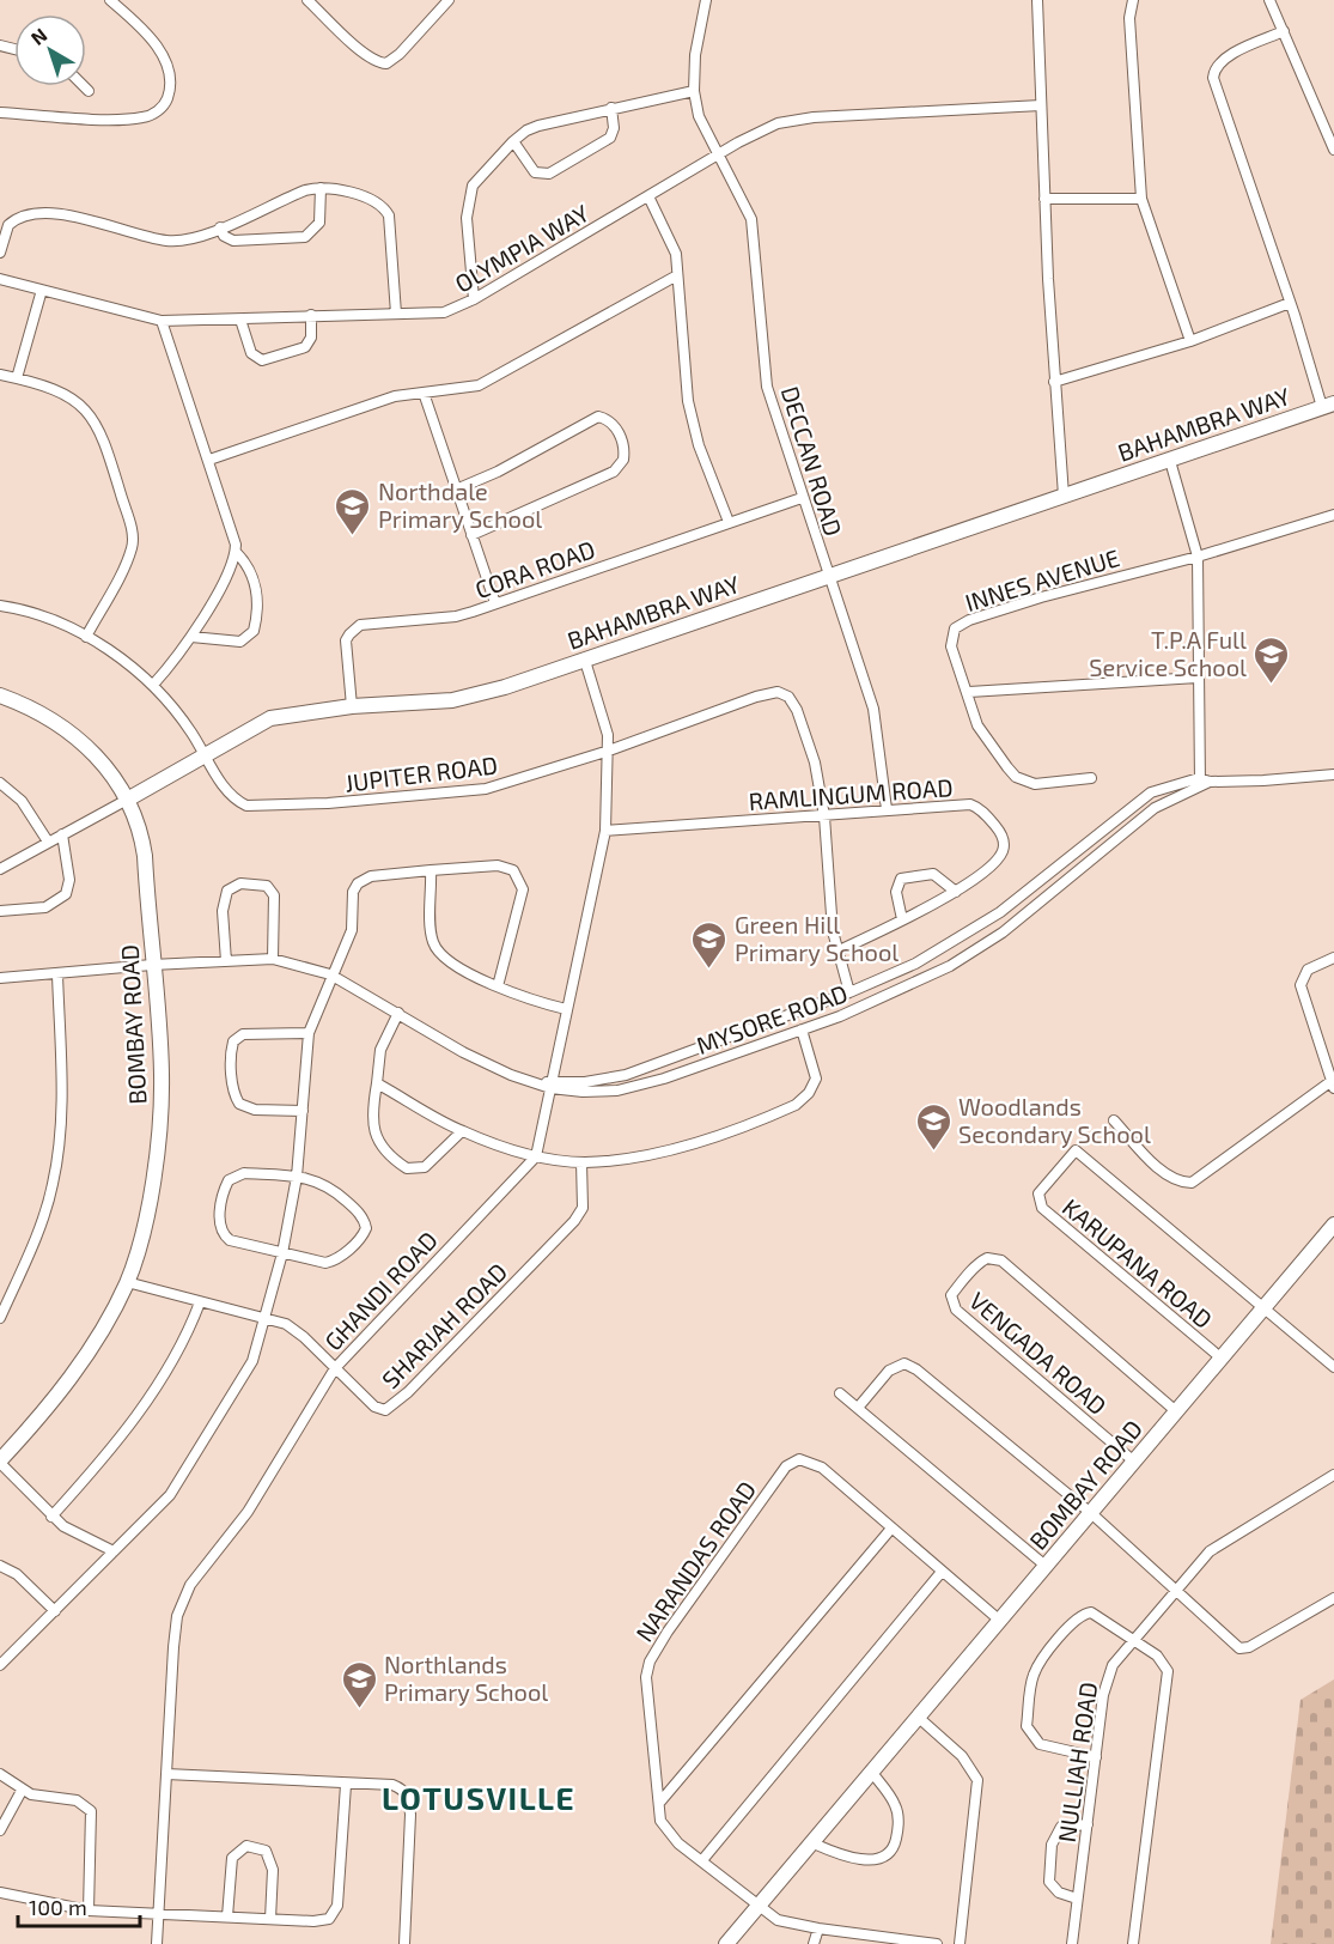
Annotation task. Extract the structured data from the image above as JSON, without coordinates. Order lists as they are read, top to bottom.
{
  "streets": {
    "street": [
      "OLYMPIA WAY",
      "BAHAMBRA WAY",
      "DECCAN ROAD",
      "CORA ROAD",
      "INNES AVENUE",
      "JUPITER ROAD",
      "RAMLINGUM ROAD",
      "MYSORE ROAD",
      "BOMBAY ROAD",
      "KARUPANA ROAD",
      "GHANDI ROAD",
      "SHARJAH ROAD",
      "VENGADA ROAD",
      "NARANDAS ROAD",
      "NULLIAH ROAD"
    ]
  },
  "crossings": [
    ["OLYMPIA WAY", "DECCAN ROAD"],
    ["BAHAMBRA WAY", "DECCAN ROAD"],
    ["BAHAMBRA WAY", "CORA ROAD"],
    ["BAHAMBRA WAY", "JUPITER ROAD"],
    ["BAHAMBRA WAY", "BOMBAY ROAD"],
    ["DECCAN ROAD", "CORA ROAD"],
    ["DECCAN ROAD", "RAMLINGUM ROAD"],
    ["JUPITER ROAD", "RAMLINGUM ROAD"],
    ["MYSORE ROAD", "BOMBAY ROAD"],
    ["BOMBAY ROAD", "KARUPANA ROAD"],
    ["BOMBAY ROAD", "SHARJAH ROAD"],
    ["BOMBAY ROAD", "VENGADA ROAD"],
    ["BOMBAY ROAD", "NARANDAS ROAD"],
    ["GHANDI ROAD", "SHARJAH ROAD"]
  ],
  "districts": ["LOTUSVILLE"],
  "places": {
    "school or university": [
      "Northdale Primary School",
      "T.P.A Full Service School",
      "Green Hill Primary School",
      "Woodlands Secondary School",
      "Northlands Primary School"
    ]
  },
  "scale_bar": "100 m",
  "north": "top left"
}
